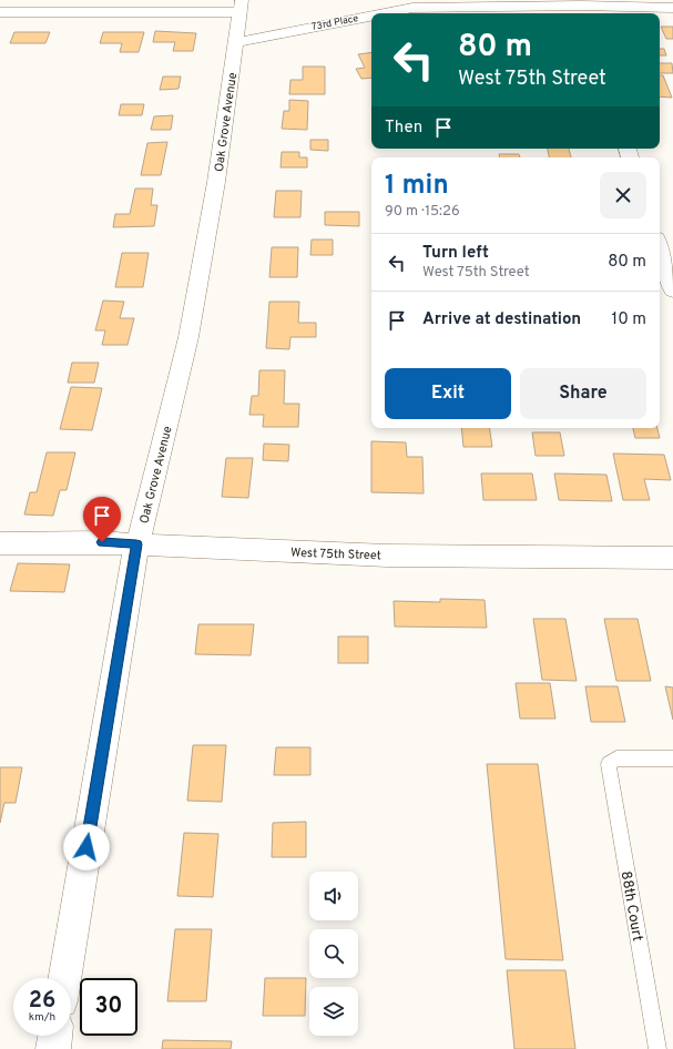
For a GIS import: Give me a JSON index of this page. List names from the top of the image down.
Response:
{
  "streets": {
    "street": ["73rd Place", "Oak Grove Avenue", "West 75th Street"],
    "lane": ["88th Court"]
  },
  "crossings": [
    ["73rd Place", "Oak Grove Avenue"],
    ["Oak Grove Avenue", "West 75th Street"]
  ],
  "page": {
    "turn": ["80 m", "West 75th Street"],
    "then": "Then",
    "heading": ["1 min", "90 m · 15:26"],
    "list": [
      {
        "name": "Turn left",
        "note": "West 75th Street",
        "value": "80 m"
      },
      {
        "name": "Arrive at destination",
        "value": "10 m"
      }
    ],
    "buttons": ["Exit", "Share"],
    "speed": "26 km/h",
    "limit": "30"
  }
}
